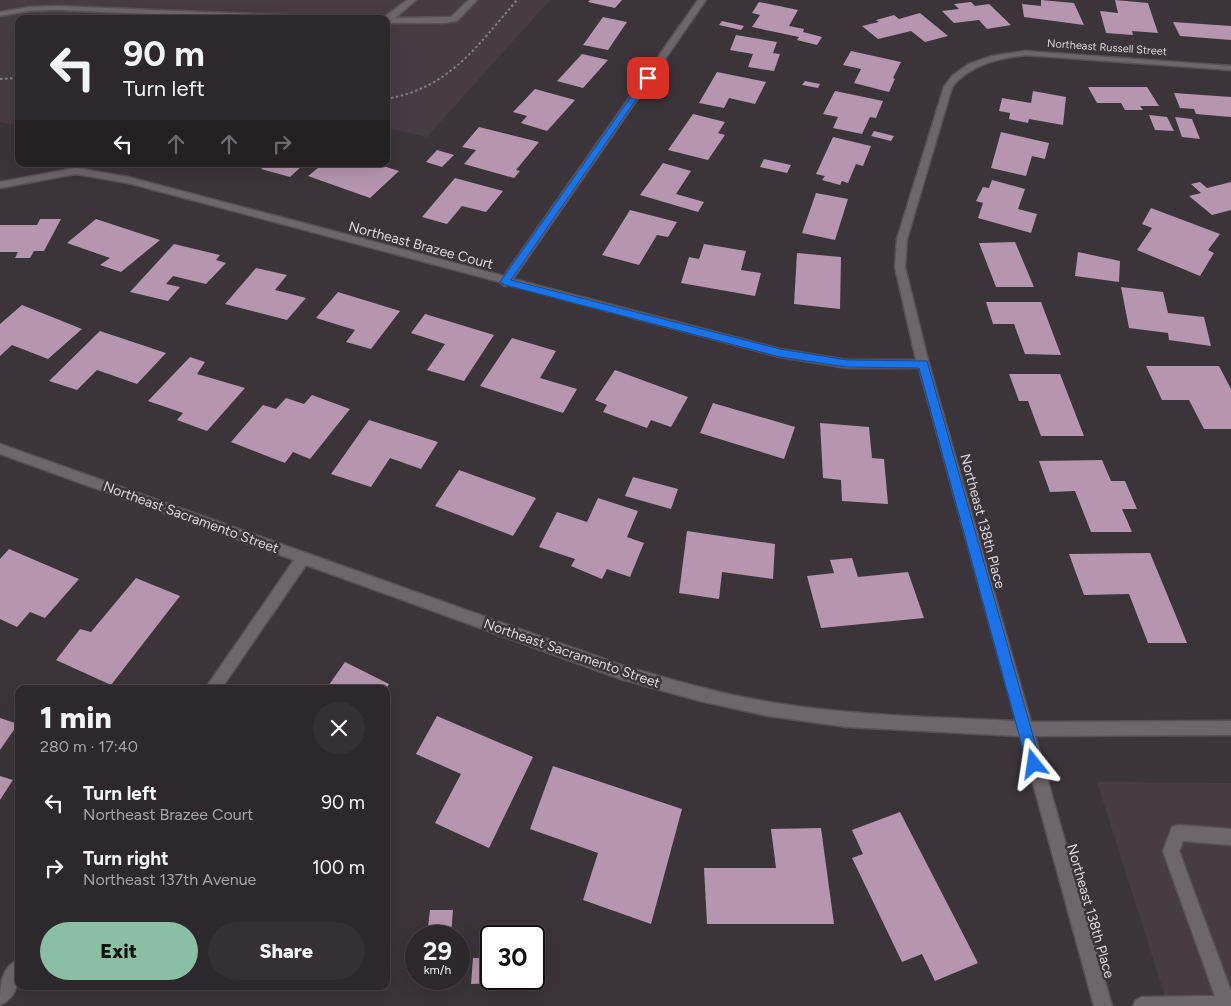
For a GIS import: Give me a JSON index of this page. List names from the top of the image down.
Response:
{
  "streets": {
    "street": [
      "Northeast Russell Street",
      "Northeast Brazee Court",
      "Northeast Sacramento Street",
      "Northeast 138th Place"
    ]
  },
  "crossings": [
    ["Northeast Russell Street", "Northeast 138th Place"],
    ["Northeast Brazee Court", "Northeast 138th Place"],
    ["Northeast Sacramento Street", "Northeast 138th Place"]
  ],
  "page": {
    "turn": ["90 m", "Turn left"],
    "heading": ["1 min", "280 m · 17:40"],
    "list": [
      {
        "name": "Turn left",
        "note": "Northeast Brazee Court",
        "value": "90 m"
      },
      {
        "name": "Turn right",
        "note": "Northeast 137th Avenue",
        "value": "100 m"
      }
    ],
    "buttons": ["Exit", "Share"],
    "speed": "29 km/h",
    "limit": "30"
  }
}
